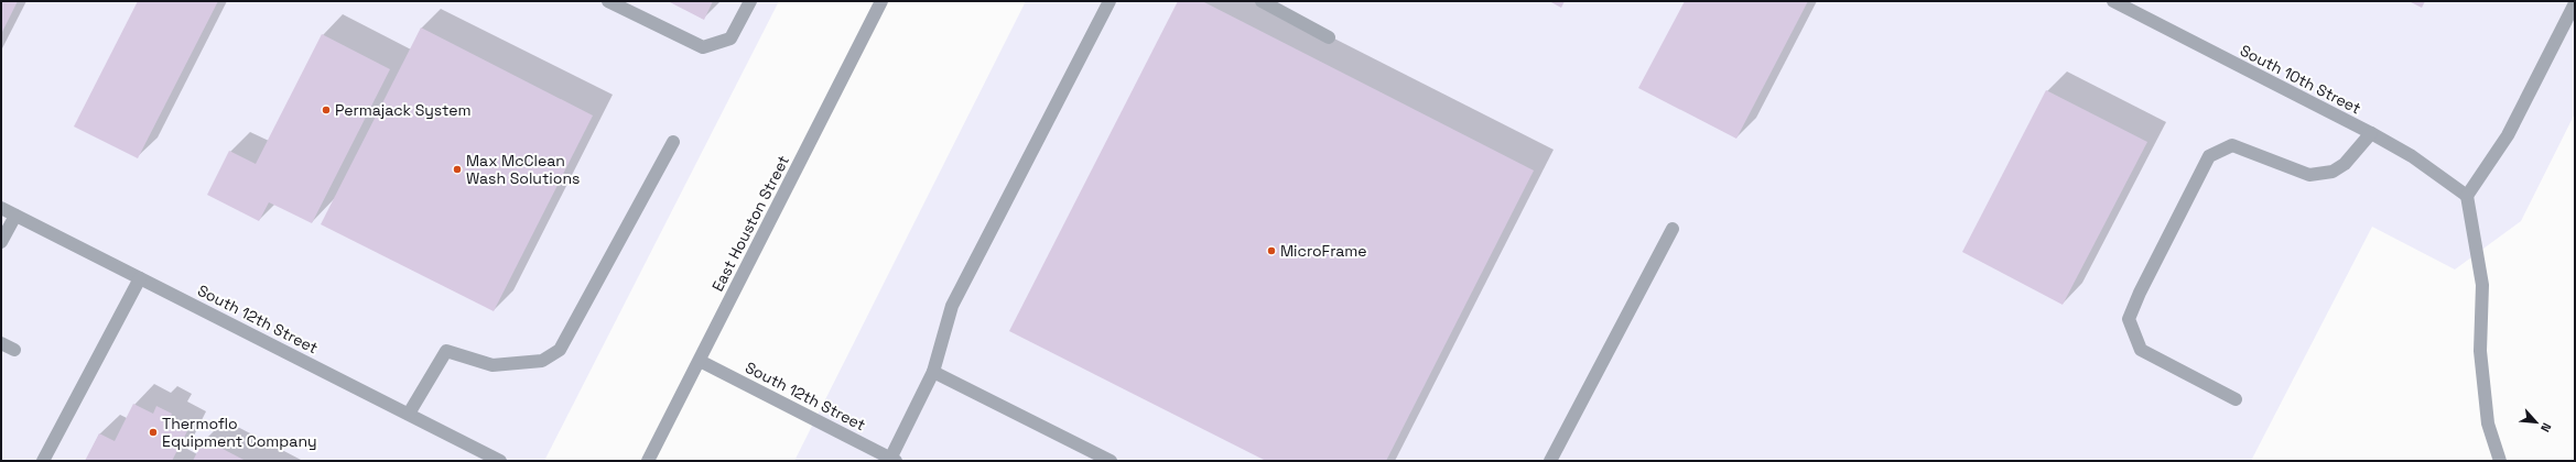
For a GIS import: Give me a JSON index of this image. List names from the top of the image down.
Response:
{
  "streets": {
    "street": ["South 10th Street", "East Houston Street", "South 12th Street"]
  },
  "crossings": [
    ["East Houston Street", "South 12th Street"]
  ],
  "places": [
    "Permajack System",
    "Max McClean Wash Solutions",
    "MicroFrame",
    "Thermoflo Equipment Company"
  ],
  "north": "bottom right"
}
